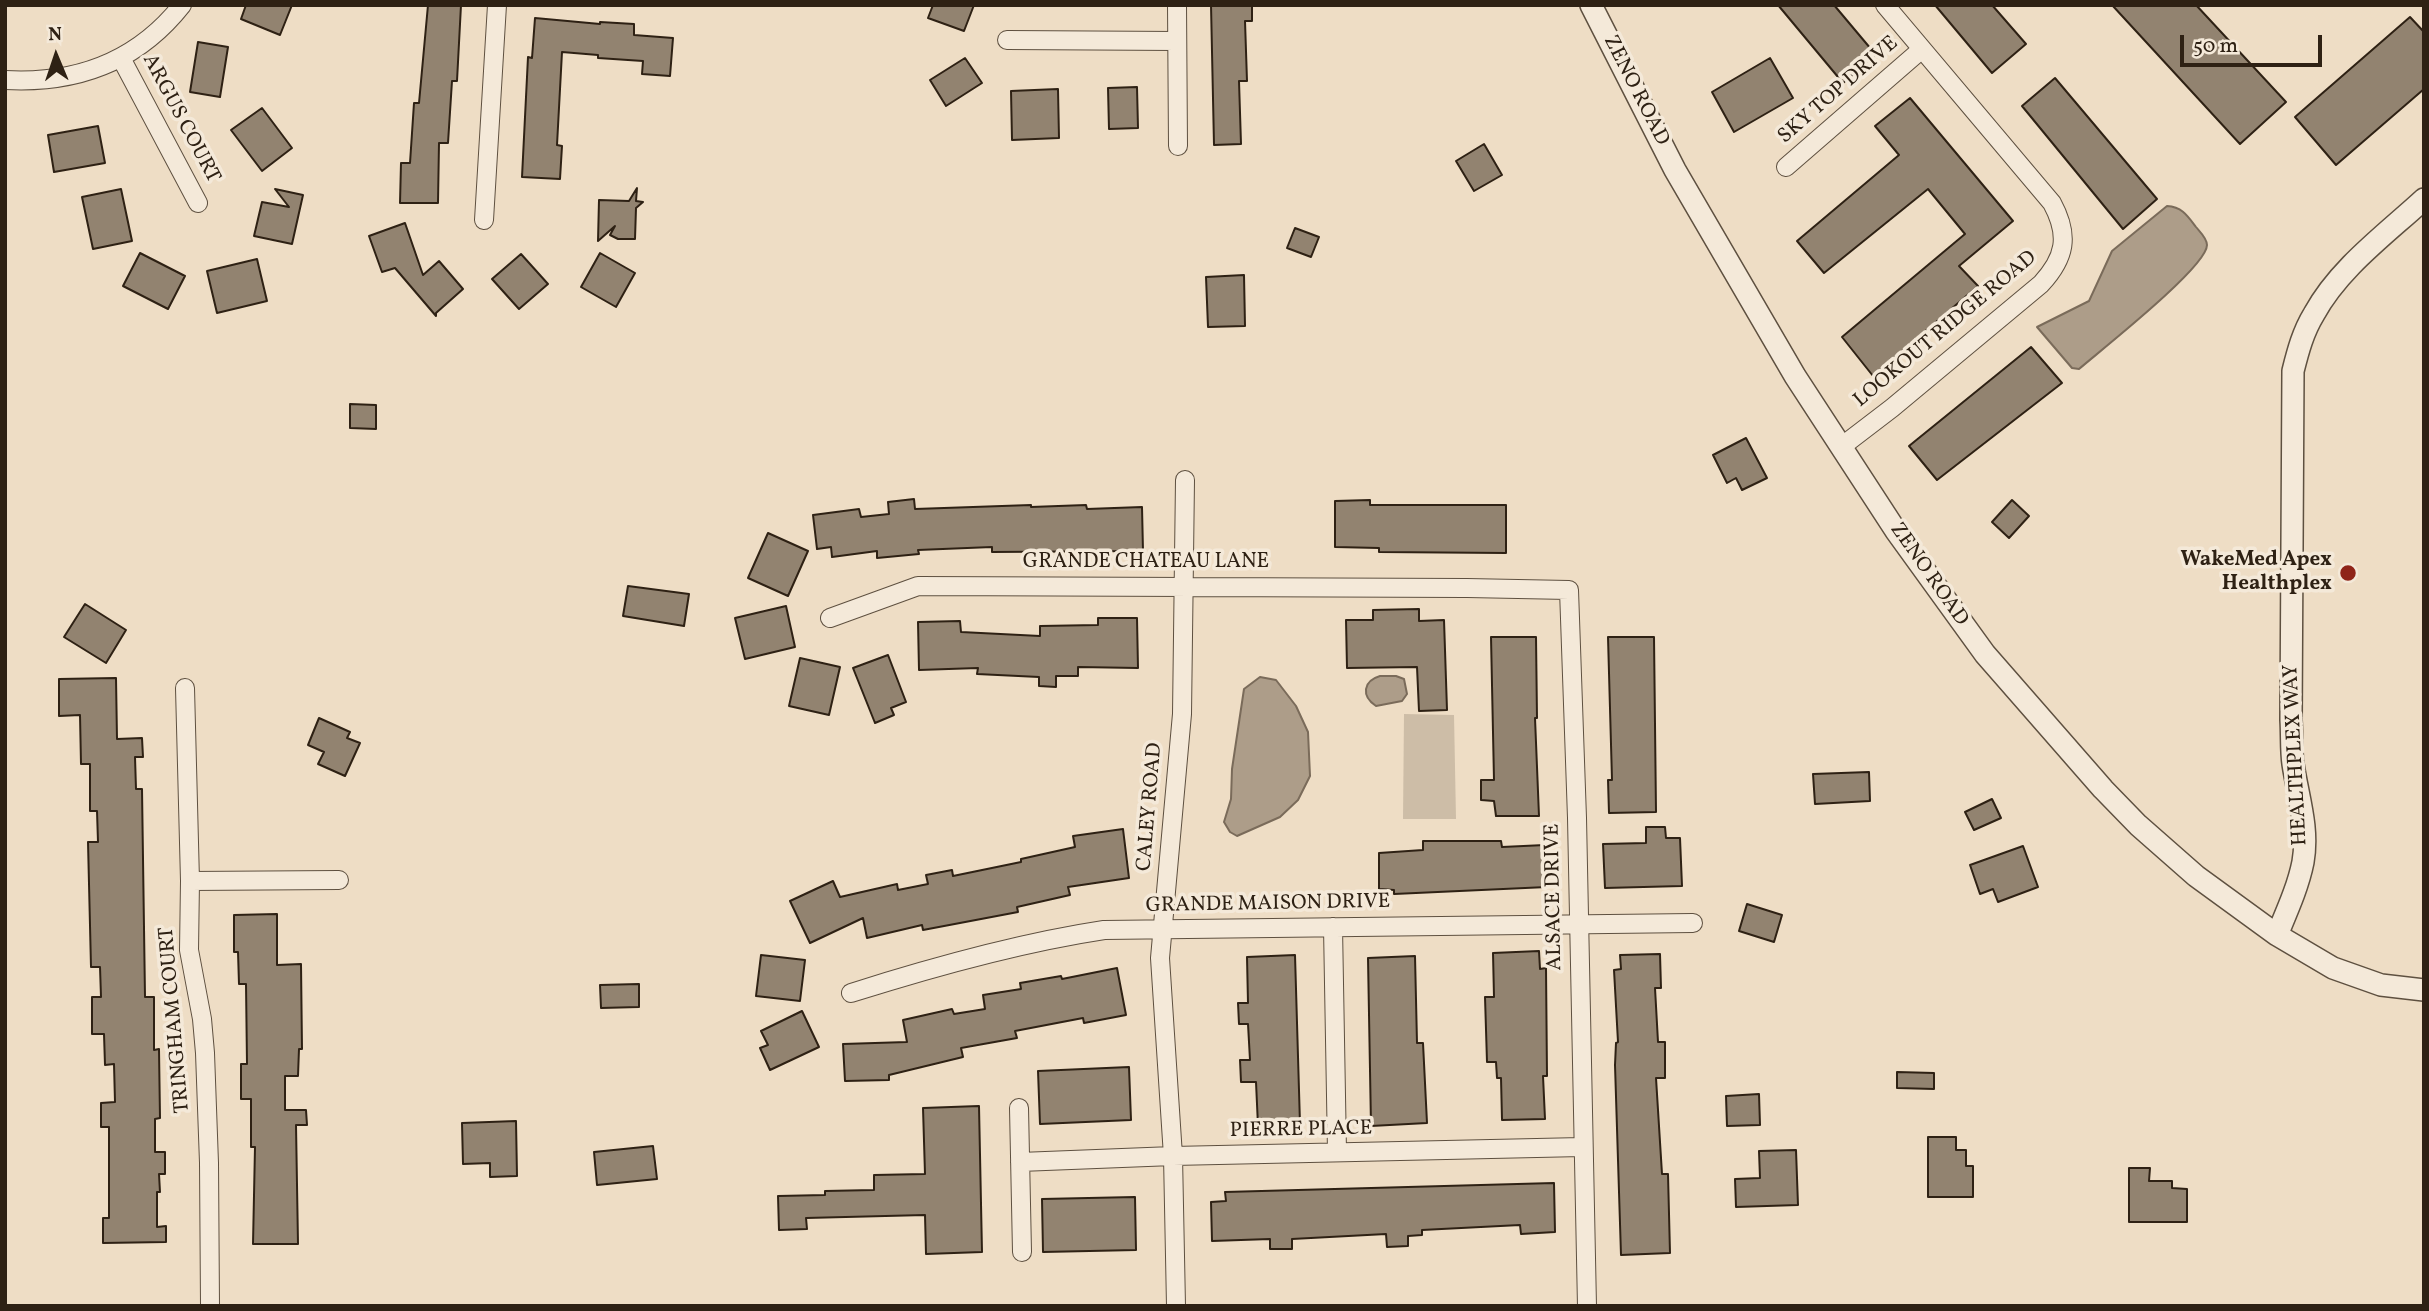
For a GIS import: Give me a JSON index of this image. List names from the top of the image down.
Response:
{
  "streets": {
    "street": [
      "ZENO ROAD",
      "SKY TOP DRIVE",
      "ARGUS COURT",
      "LOOKOUT RIDGE ROAD",
      "GRANDE CHATEAU LANE",
      "HEALTHPLEX WAY",
      "CALEY ROAD",
      "ALSACE DRIVE",
      "GRANDE MAISON DRIVE",
      "TRINGHAM COURT",
      "PIERRE PLACE"
    ]
  },
  "crossings": [
    ["ZENO ROAD", "LOOKOUT RIDGE ROAD"],
    ["ZENO ROAD", "HEALTHPLEX WAY"],
    ["SKY TOP DRIVE", "LOOKOUT RIDGE ROAD"],
    ["GRANDE CHATEAU LANE", "CALEY ROAD"],
    ["GRANDE CHATEAU LANE", "ALSACE DRIVE"],
    ["CALEY ROAD", "GRANDE MAISON DRIVE"],
    ["CALEY ROAD", "PIERRE PLACE"],
    ["ALSACE DRIVE", "GRANDE MAISON DRIVE"],
    ["ALSACE DRIVE", "PIERRE PLACE"]
  ],
  "places": ["WakeMed Apex Healthplex"],
  "scale_bar": "50 m",
  "north": "top"
}
